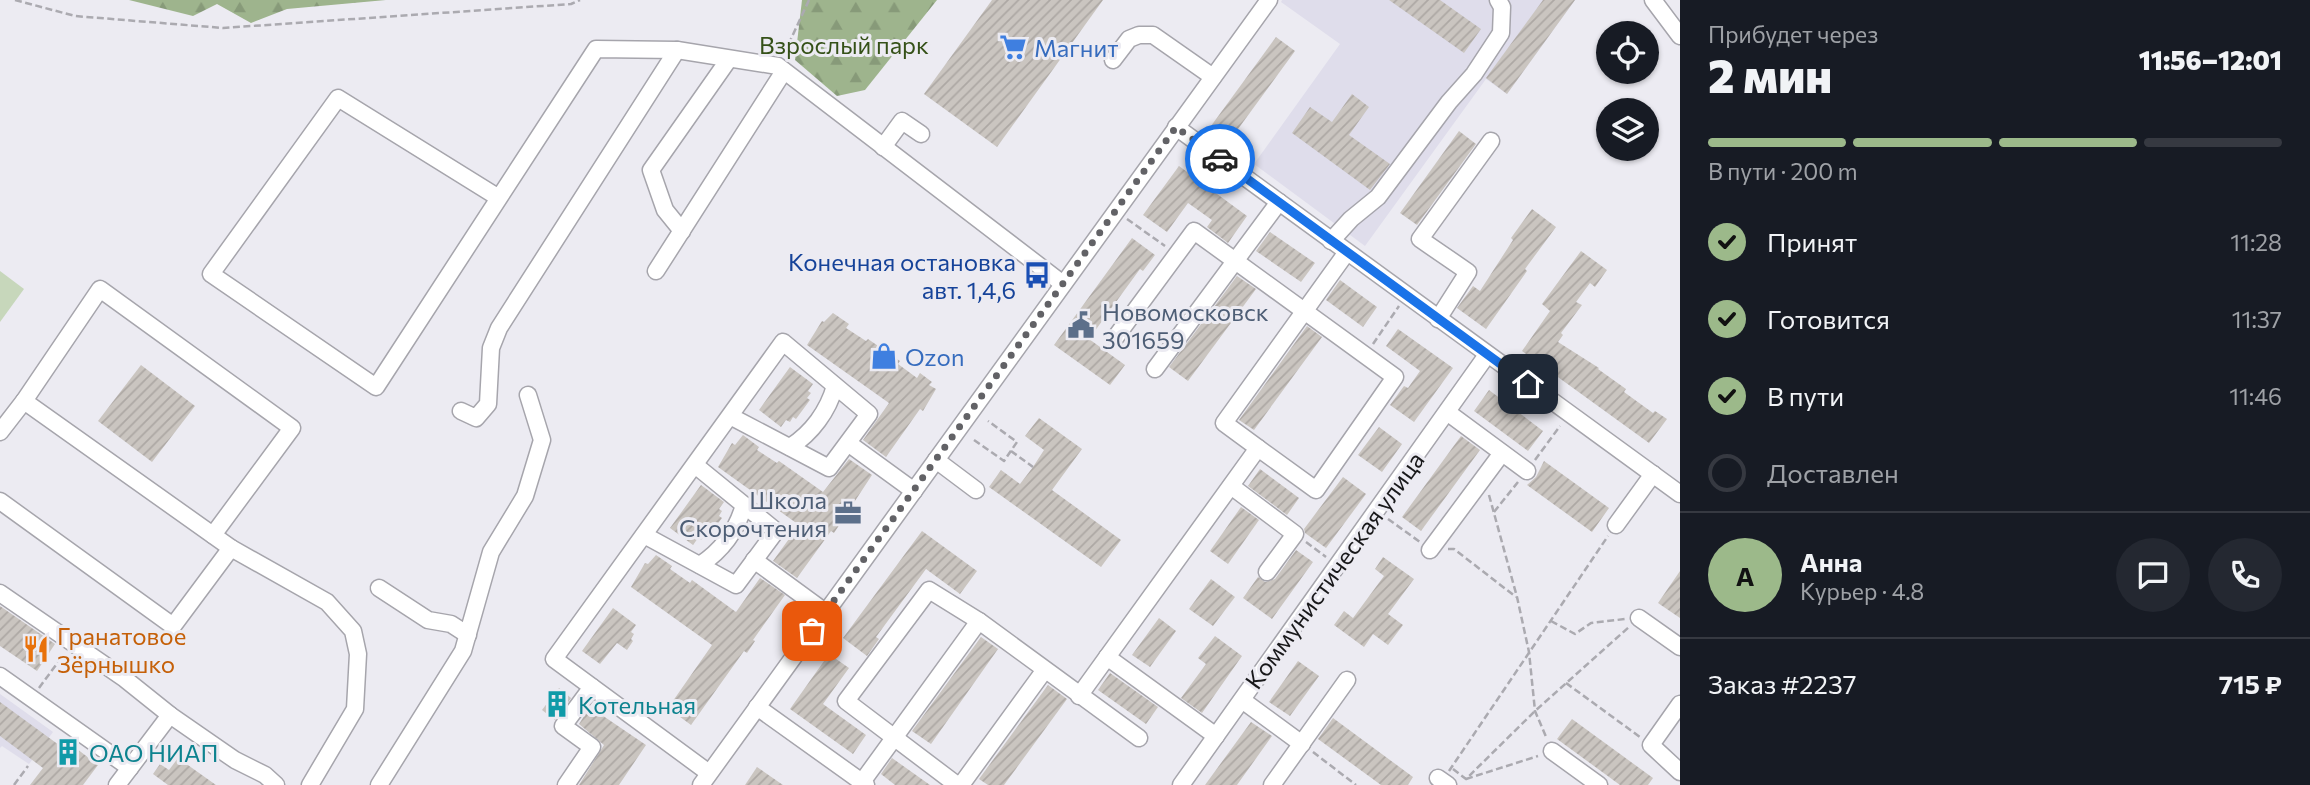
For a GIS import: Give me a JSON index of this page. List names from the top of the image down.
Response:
{
  "streets": {
    "street": ["Коммунистическая улица"]
  },
  "parks": ["Взрослый парк"],
  "places": {
    "supermarket": ["Магнит"],
    "bus stop": ["Конечная остановка авт. 1,4,6"],
    "public building": ["Новомосковск 301659"],
    "shop": ["Ozon"],
    "office": ["Школа Скорочтения"],
    "restaurant": ["Гранатовое Зёрнышко"],
    "building": ["Котельная", "ОАО НИАП"]
  },
  "page": {
    "heading": ["2 мин", "Прибудет через", "11:56–12:01"],
    "panel": [
      "Анна",
      "Курьер · 4.8",
      "Заказ #2237",
      "715 ₽"
    ],
    "bar": "В пути · 200 m",
    "list": [
      ["Принят", "11:28"],
      ["Готовится", "11:37"],
      ["В пути", "11:46"],
      "Доставлен"
    ],
    "round": "А"
  }
}
